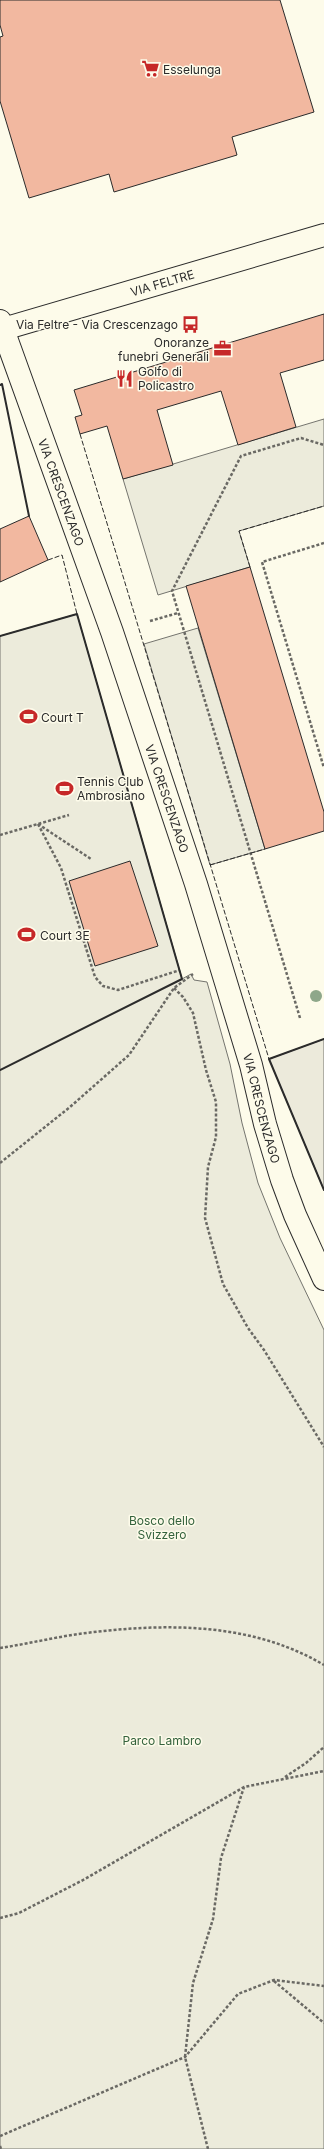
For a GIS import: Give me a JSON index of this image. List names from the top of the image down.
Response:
{
  "streets": {
    "street": ["VIA FELTRE", "VIA CRESCENZAGO"]
  },
  "crossings": [
    ["VIA FELTRE", "VIA CRESCENZAGO"]
  ],
  "parks": ["Bosco dello Svizzero", "Parco Lambro"],
  "places": {
    "supermarket": ["Esselunga"],
    "bus stop": ["Via Feltre - Via Crescenzago"],
    "office": ["Onoranze funebri Generali"],
    "restaurant": ["Golfo di Policastro"],
    "sports": ["Court T", "Tennis Club Ambrosiano", "Court 3E"]
  }
}
